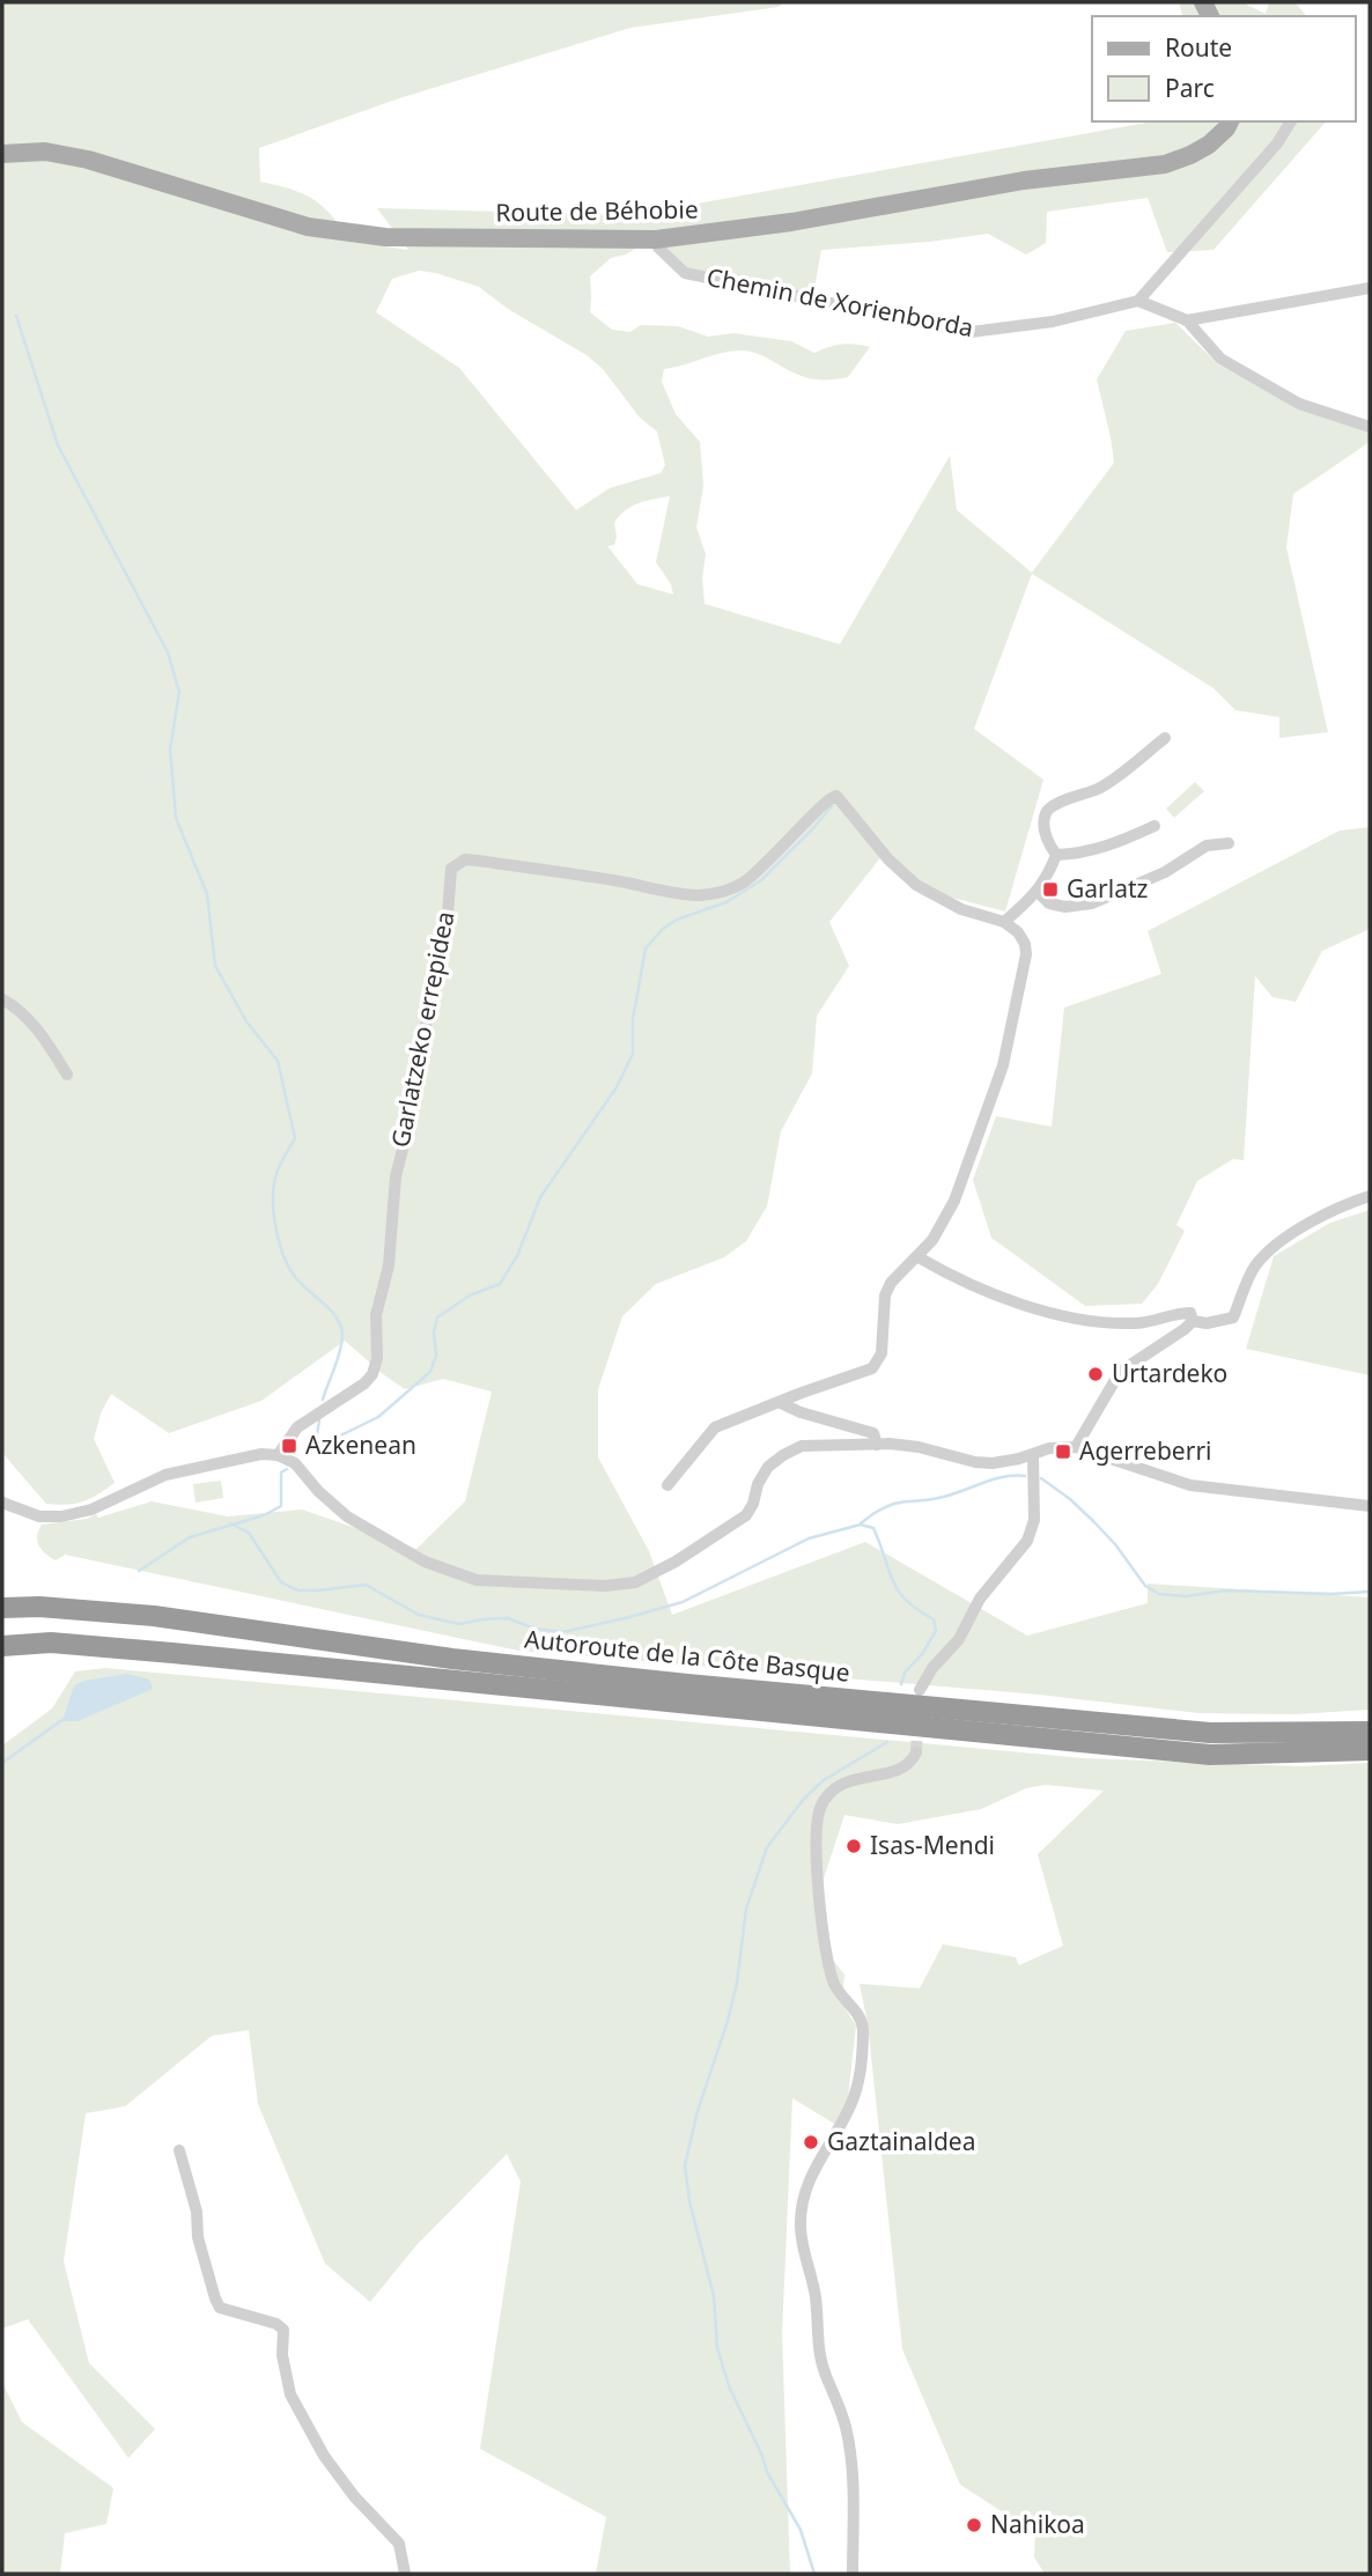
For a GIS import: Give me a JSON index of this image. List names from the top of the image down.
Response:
{
  "streets": {
    "highway": ["Autoroute de la Côte Basque"],
    "main road": ["Route de Béhobie"],
    "street": ["Chemin de Xorienborda", "Garlatzeko errepidea"]
  },
  "crossings": [
    ["Route de Béhobie", "Chemin de Xorienborda"]
  ],
  "places": {
    "transit": ["Garlatz", "Azkenean", "Agerreberri"],
    "other": [
      "Urtardeko",
      "Isas-Mendi",
      "Gaztainaldea",
      "Nahikoa"
    ]
  },
  "legend": ["Route", "Parc"]
}
